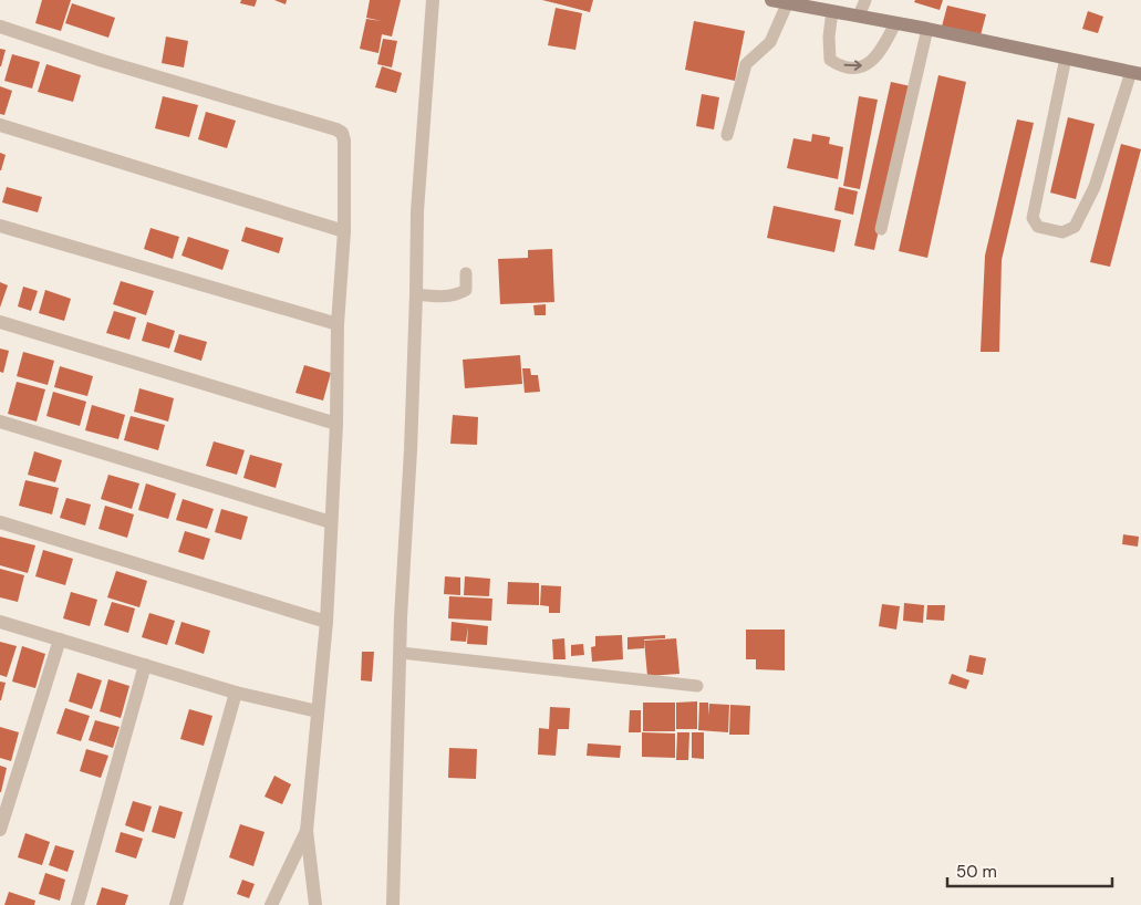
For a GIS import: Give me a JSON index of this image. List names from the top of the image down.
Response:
{
  "scale_bar": "50 m"
}
